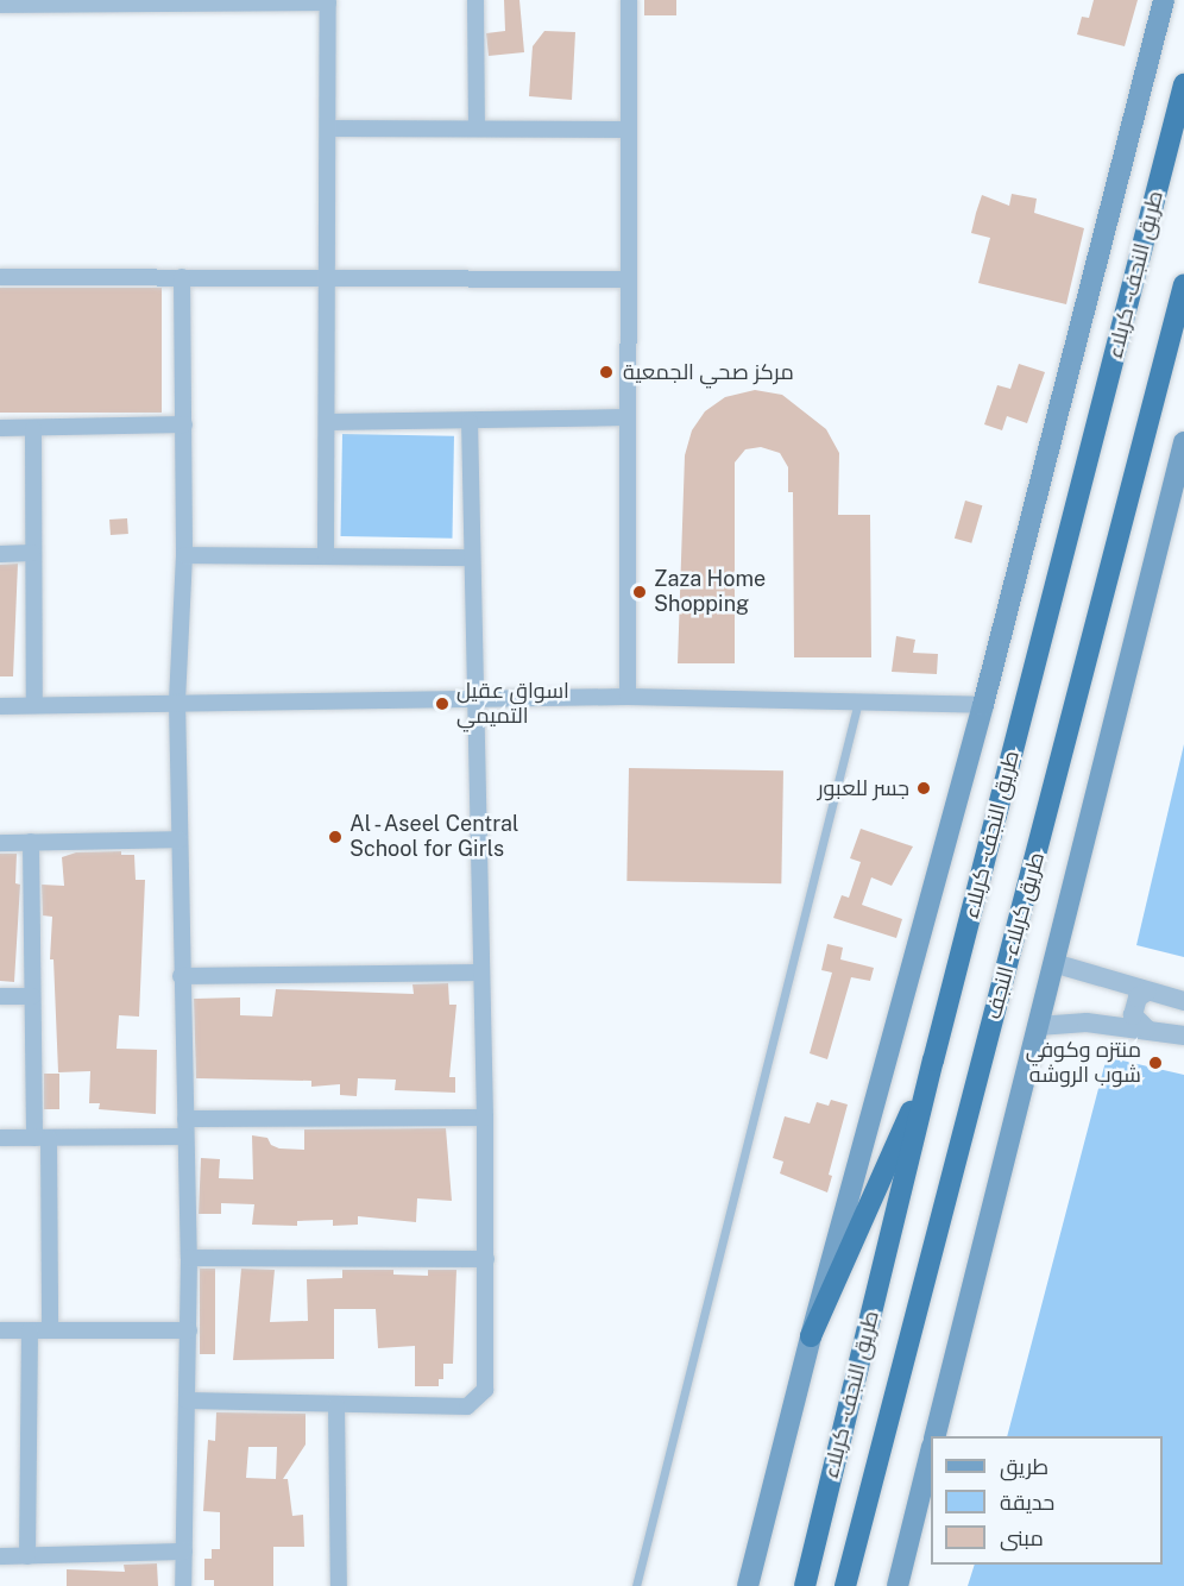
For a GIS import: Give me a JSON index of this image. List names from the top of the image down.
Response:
{
  "streets": {
    "highway": ["طريق النجف - کربلاء", "طريق کربلاء - النجف"]
  },
  "places": [
    "مركز صحي الجمعية",
    "Zaza Home Shopping",
    "اسواق عقيل التميمي",
    "جسر للعبور",
    "Al - Aseel Central School for Girls",
    "منتزه وكوفي شوب الروشه"
  ],
  "legend": ["طريق", "حديقة", "مبنى"]
}
